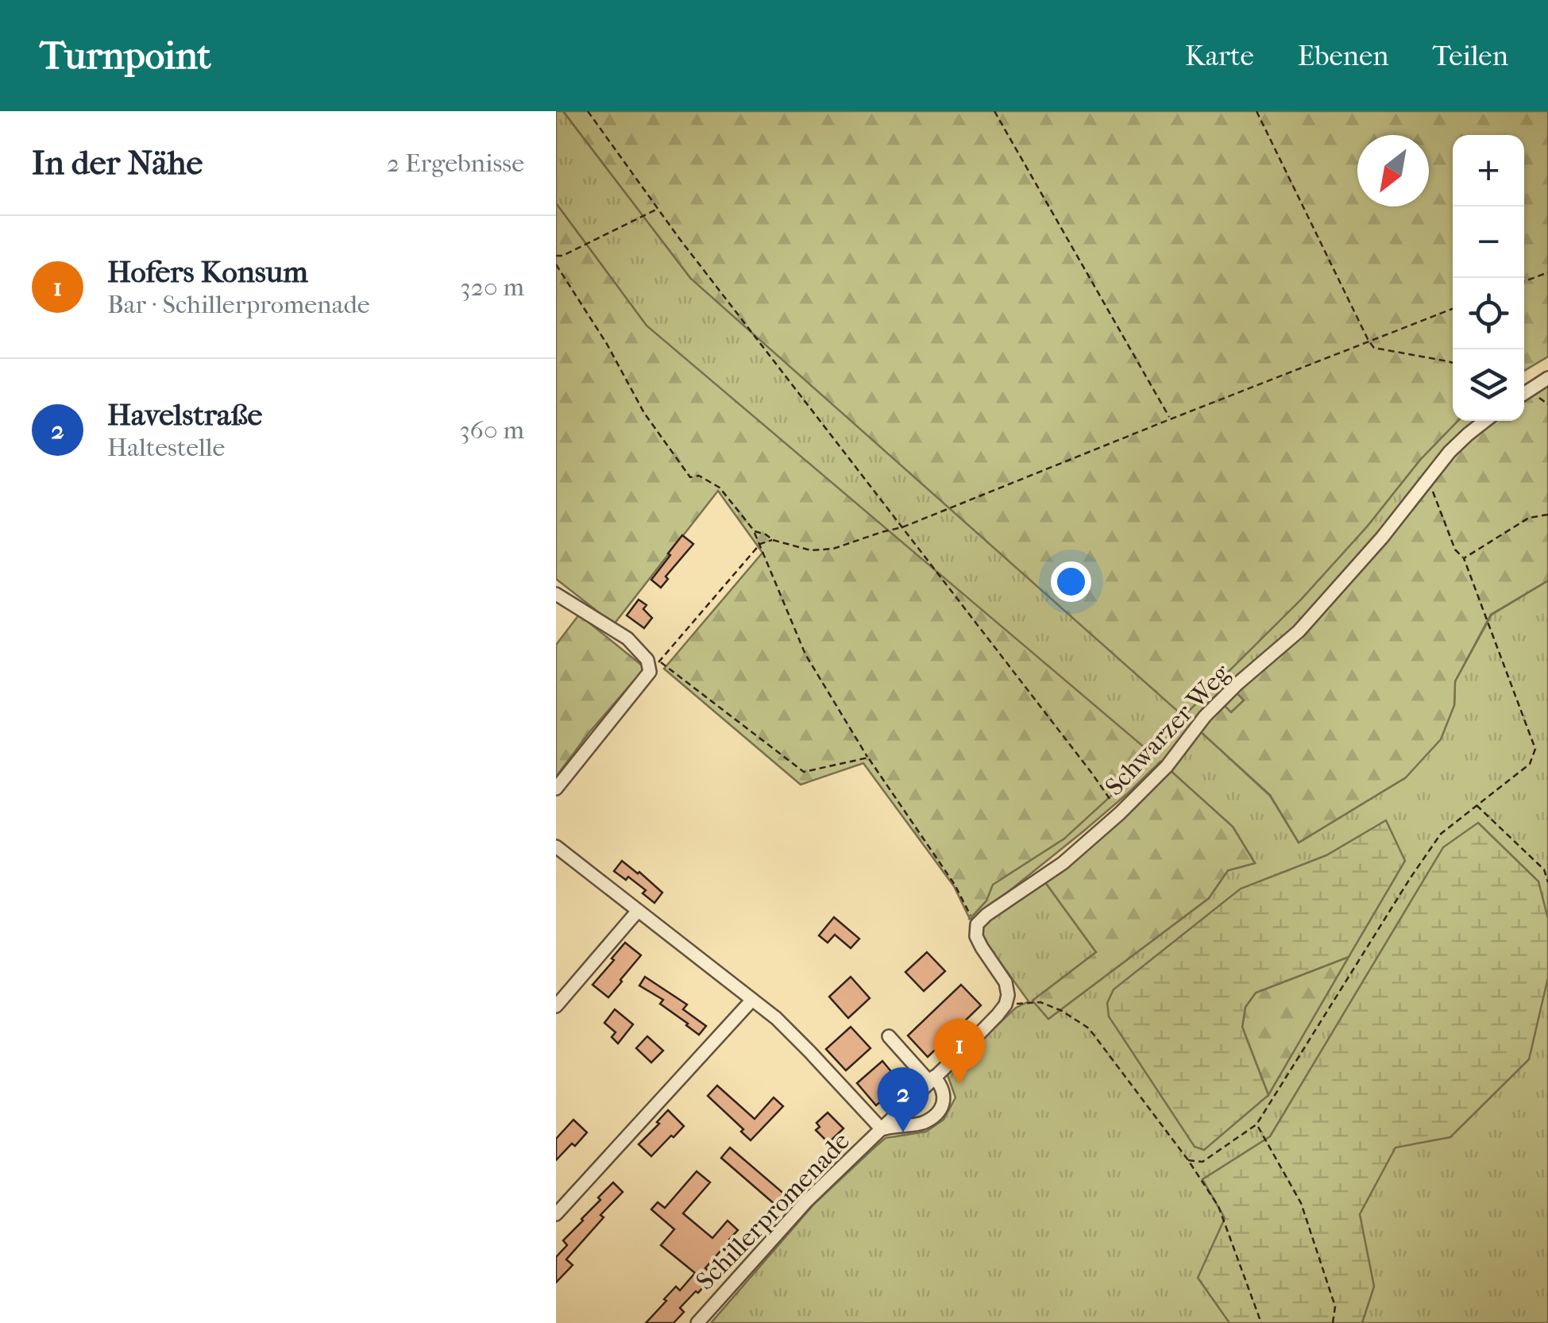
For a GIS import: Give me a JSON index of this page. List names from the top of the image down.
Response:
{
  "streets": {
    "street": ["Schwarzer Weg", "Schillerpromenade"]
  },
  "north": "bottom left",
  "page": {
    "header": "Turnpoint",
    "nav": ["Karte", "Ebenen", "Teilen"],
    "heading": ["In der Nähe", "2 Ergebnisse"],
    "map_buttons": ["+", "−"],
    "list": [
      {
        "mark": "1",
        "name": "Hofers Konsum",
        "note": "Bar · Schillerpromenade",
        "value": "320 m"
      },
      {
        "mark": "2",
        "name": "Havelstraße",
        "note": "Haltestelle",
        "value": "360 m"
      }
    ],
    "pins": ["1", "2"]
  }
}
